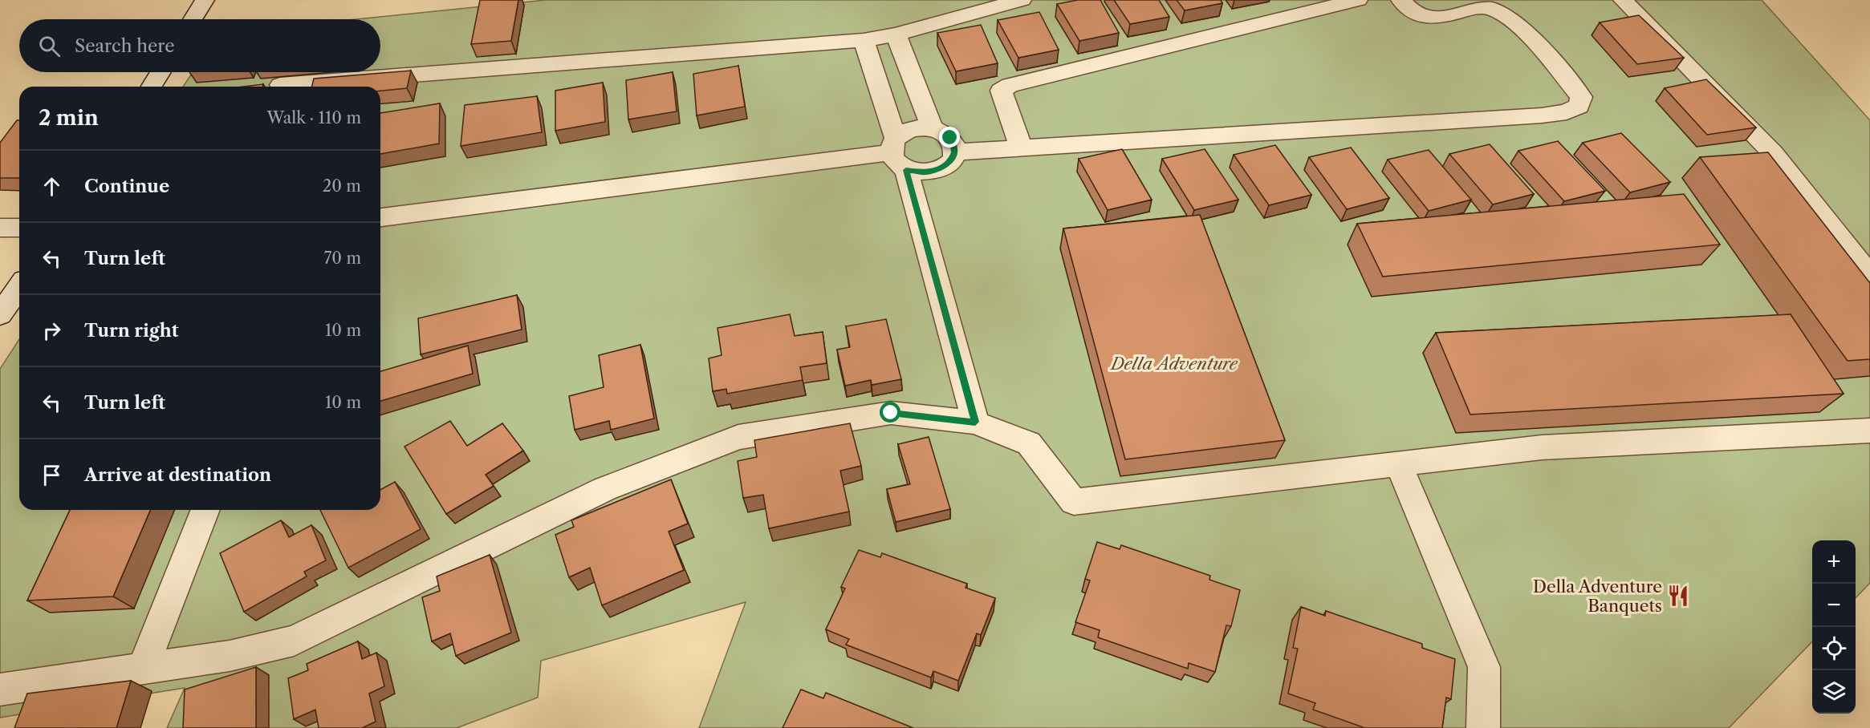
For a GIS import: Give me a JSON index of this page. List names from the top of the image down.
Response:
{
  "parks": ["Della Adventure"],
  "places": {
    "restaurant": ["Della Adventure Banquets"]
  },
  "page": {
    "search": "Search here",
    "heading": ["2 min", "Walk · 110 m"],
    "list": [
      ["Continue", "20 m"],
      ["Turn left", "70 m"],
      ["Turn right", "10 m"],
      ["Turn left", "10 m"],
      "Arrive at destination"
    ],
    "map_buttons": ["+", "−"]
  }
}
